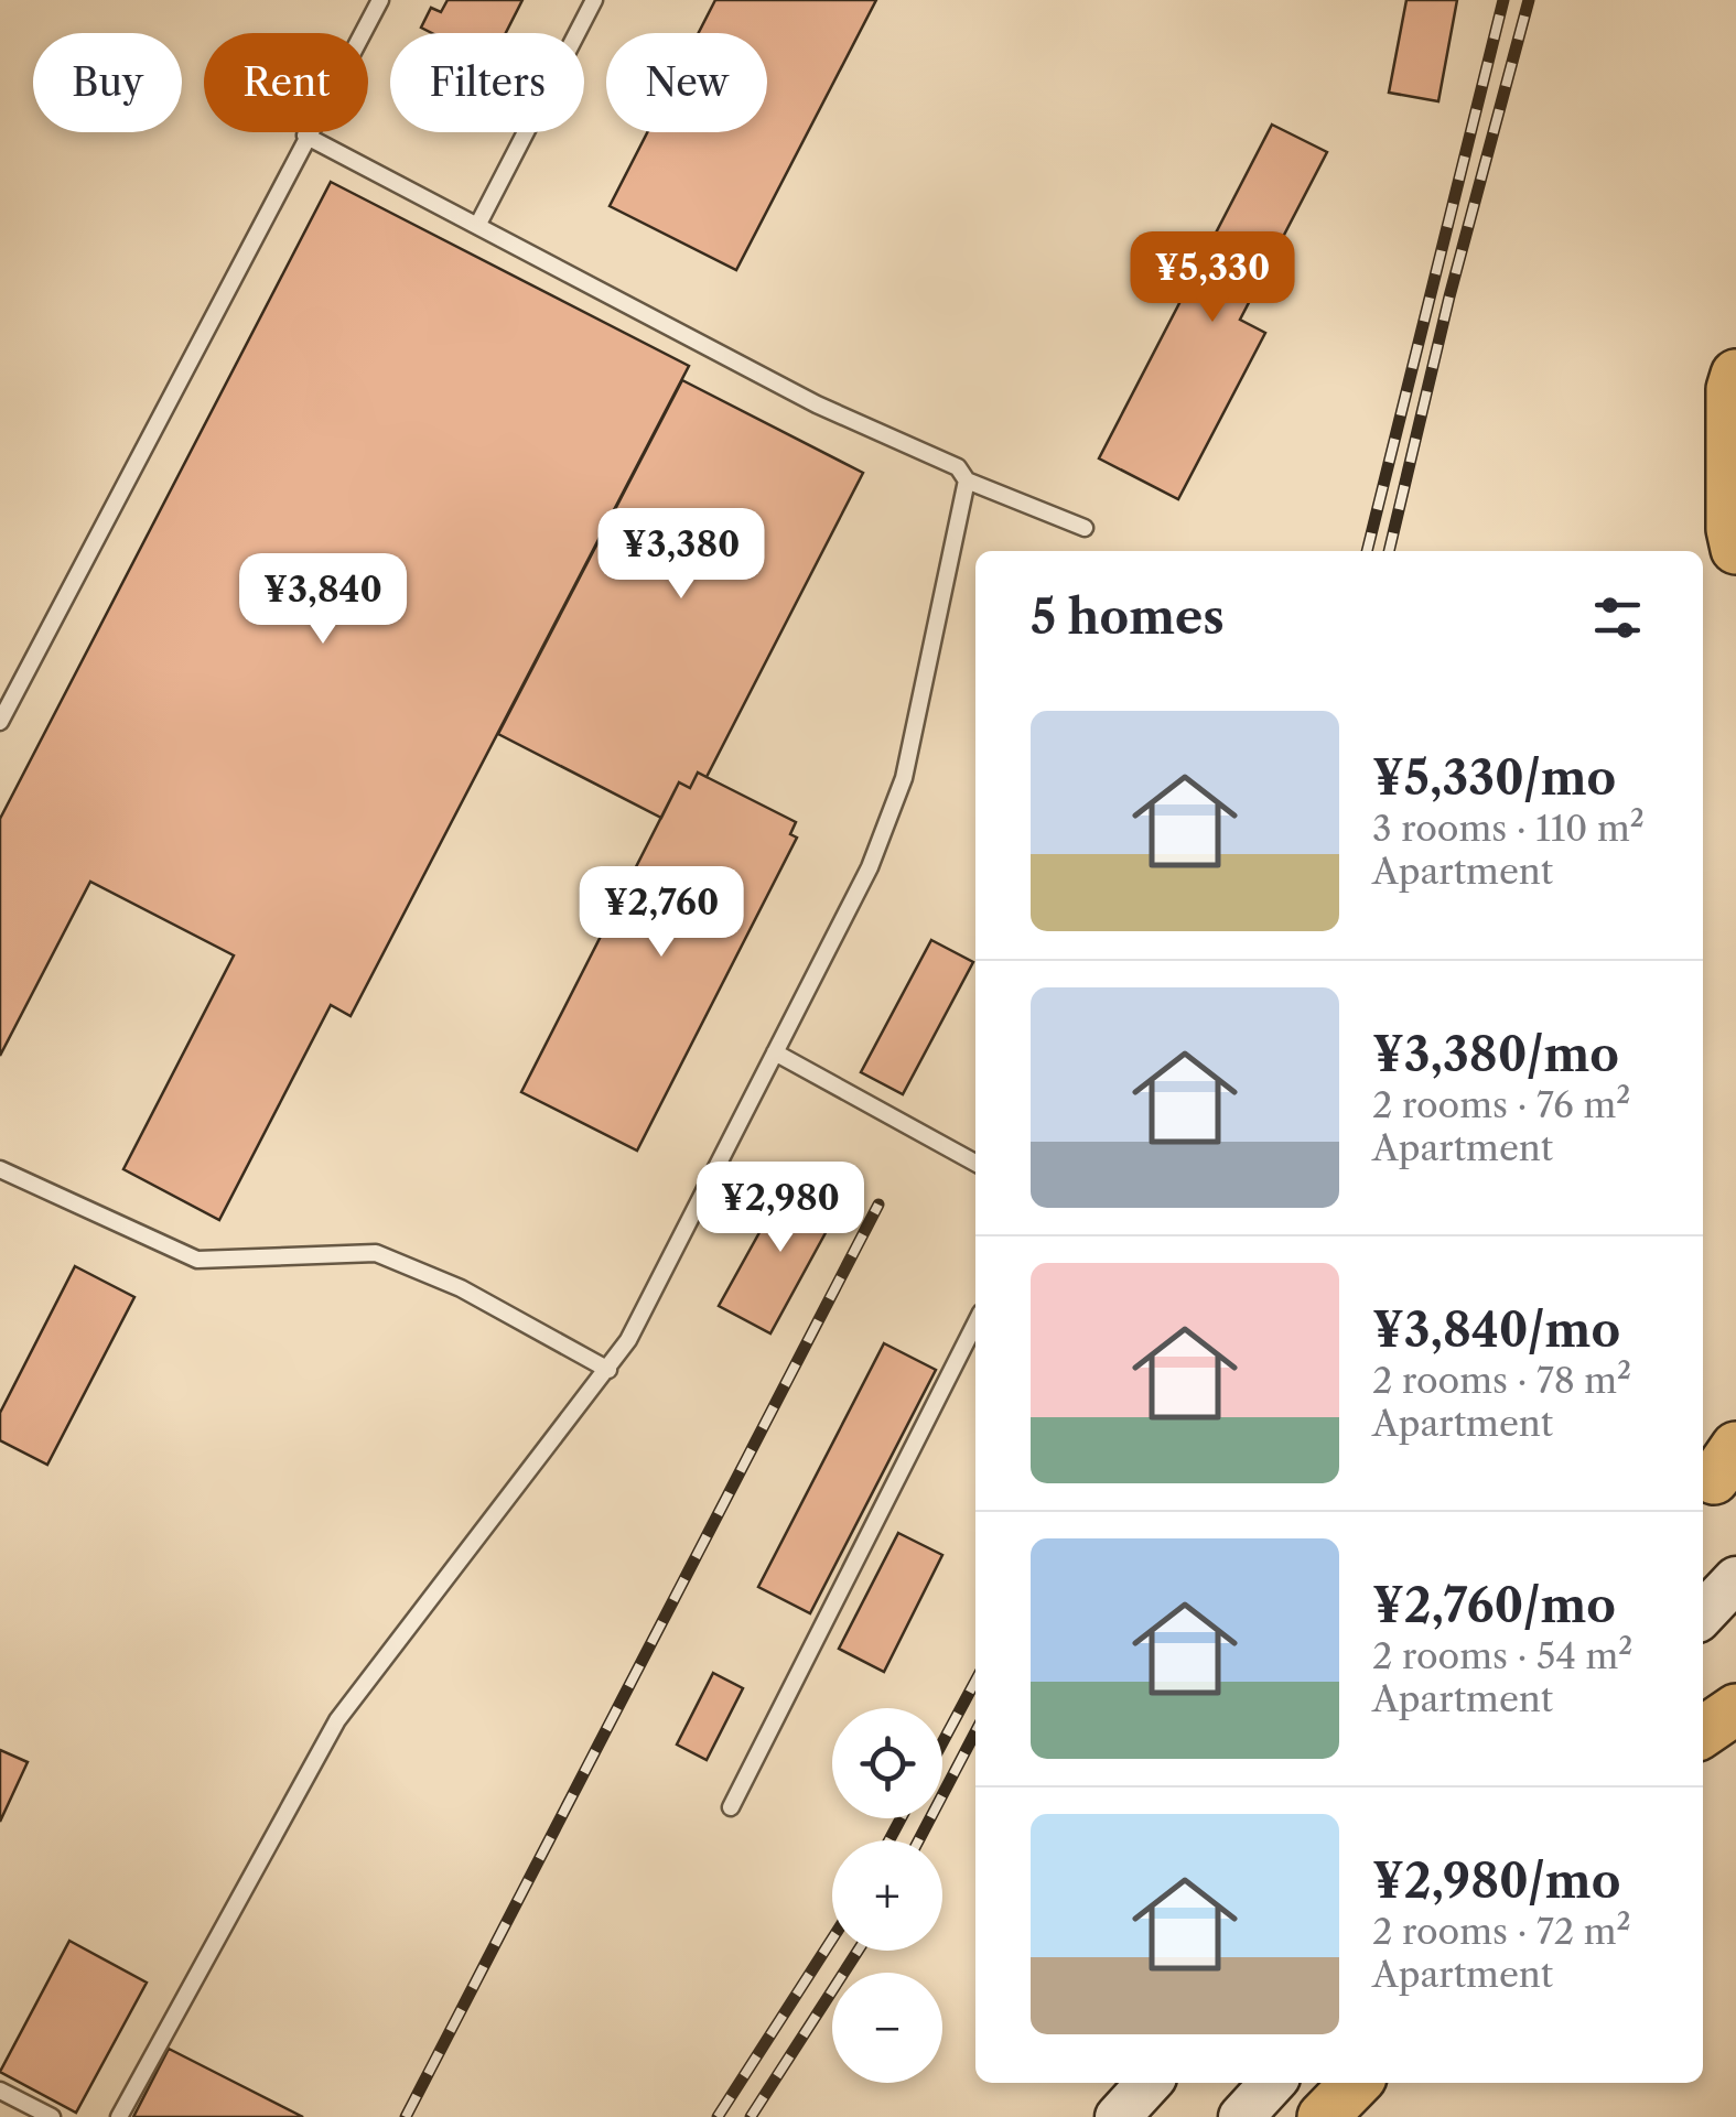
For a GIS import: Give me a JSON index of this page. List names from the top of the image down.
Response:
{
  "page": {
    "chip": [
      "Buy",
      "Rent",
      "Filters",
      "New"
    ],
    "price": [
      "¥5,330",
      "¥3,380",
      "¥3,840",
      "¥2,760",
      "¥2,980"
    ],
    "heading": "5 homes",
    "list": [
      {
        "name": "¥5,330/mo",
        "note": "3 rooms · 110 m² · Apartment"
      },
      {
        "name": "¥3,380/mo",
        "note": "2 rooms · 76 m² · Apartment"
      },
      {
        "name": "¥3,840/mo",
        "note": "2 rooms · 78 m² · Apartment"
      },
      {
        "name": "¥2,760/mo",
        "note": "2 rooms · 54 m² · Apartment"
      },
      {
        "name": "¥2,980/mo",
        "note": "2 rooms · 72 m² · Apartment"
      }
    ],
    "map_buttons": ["+", "−"]
  }
}
